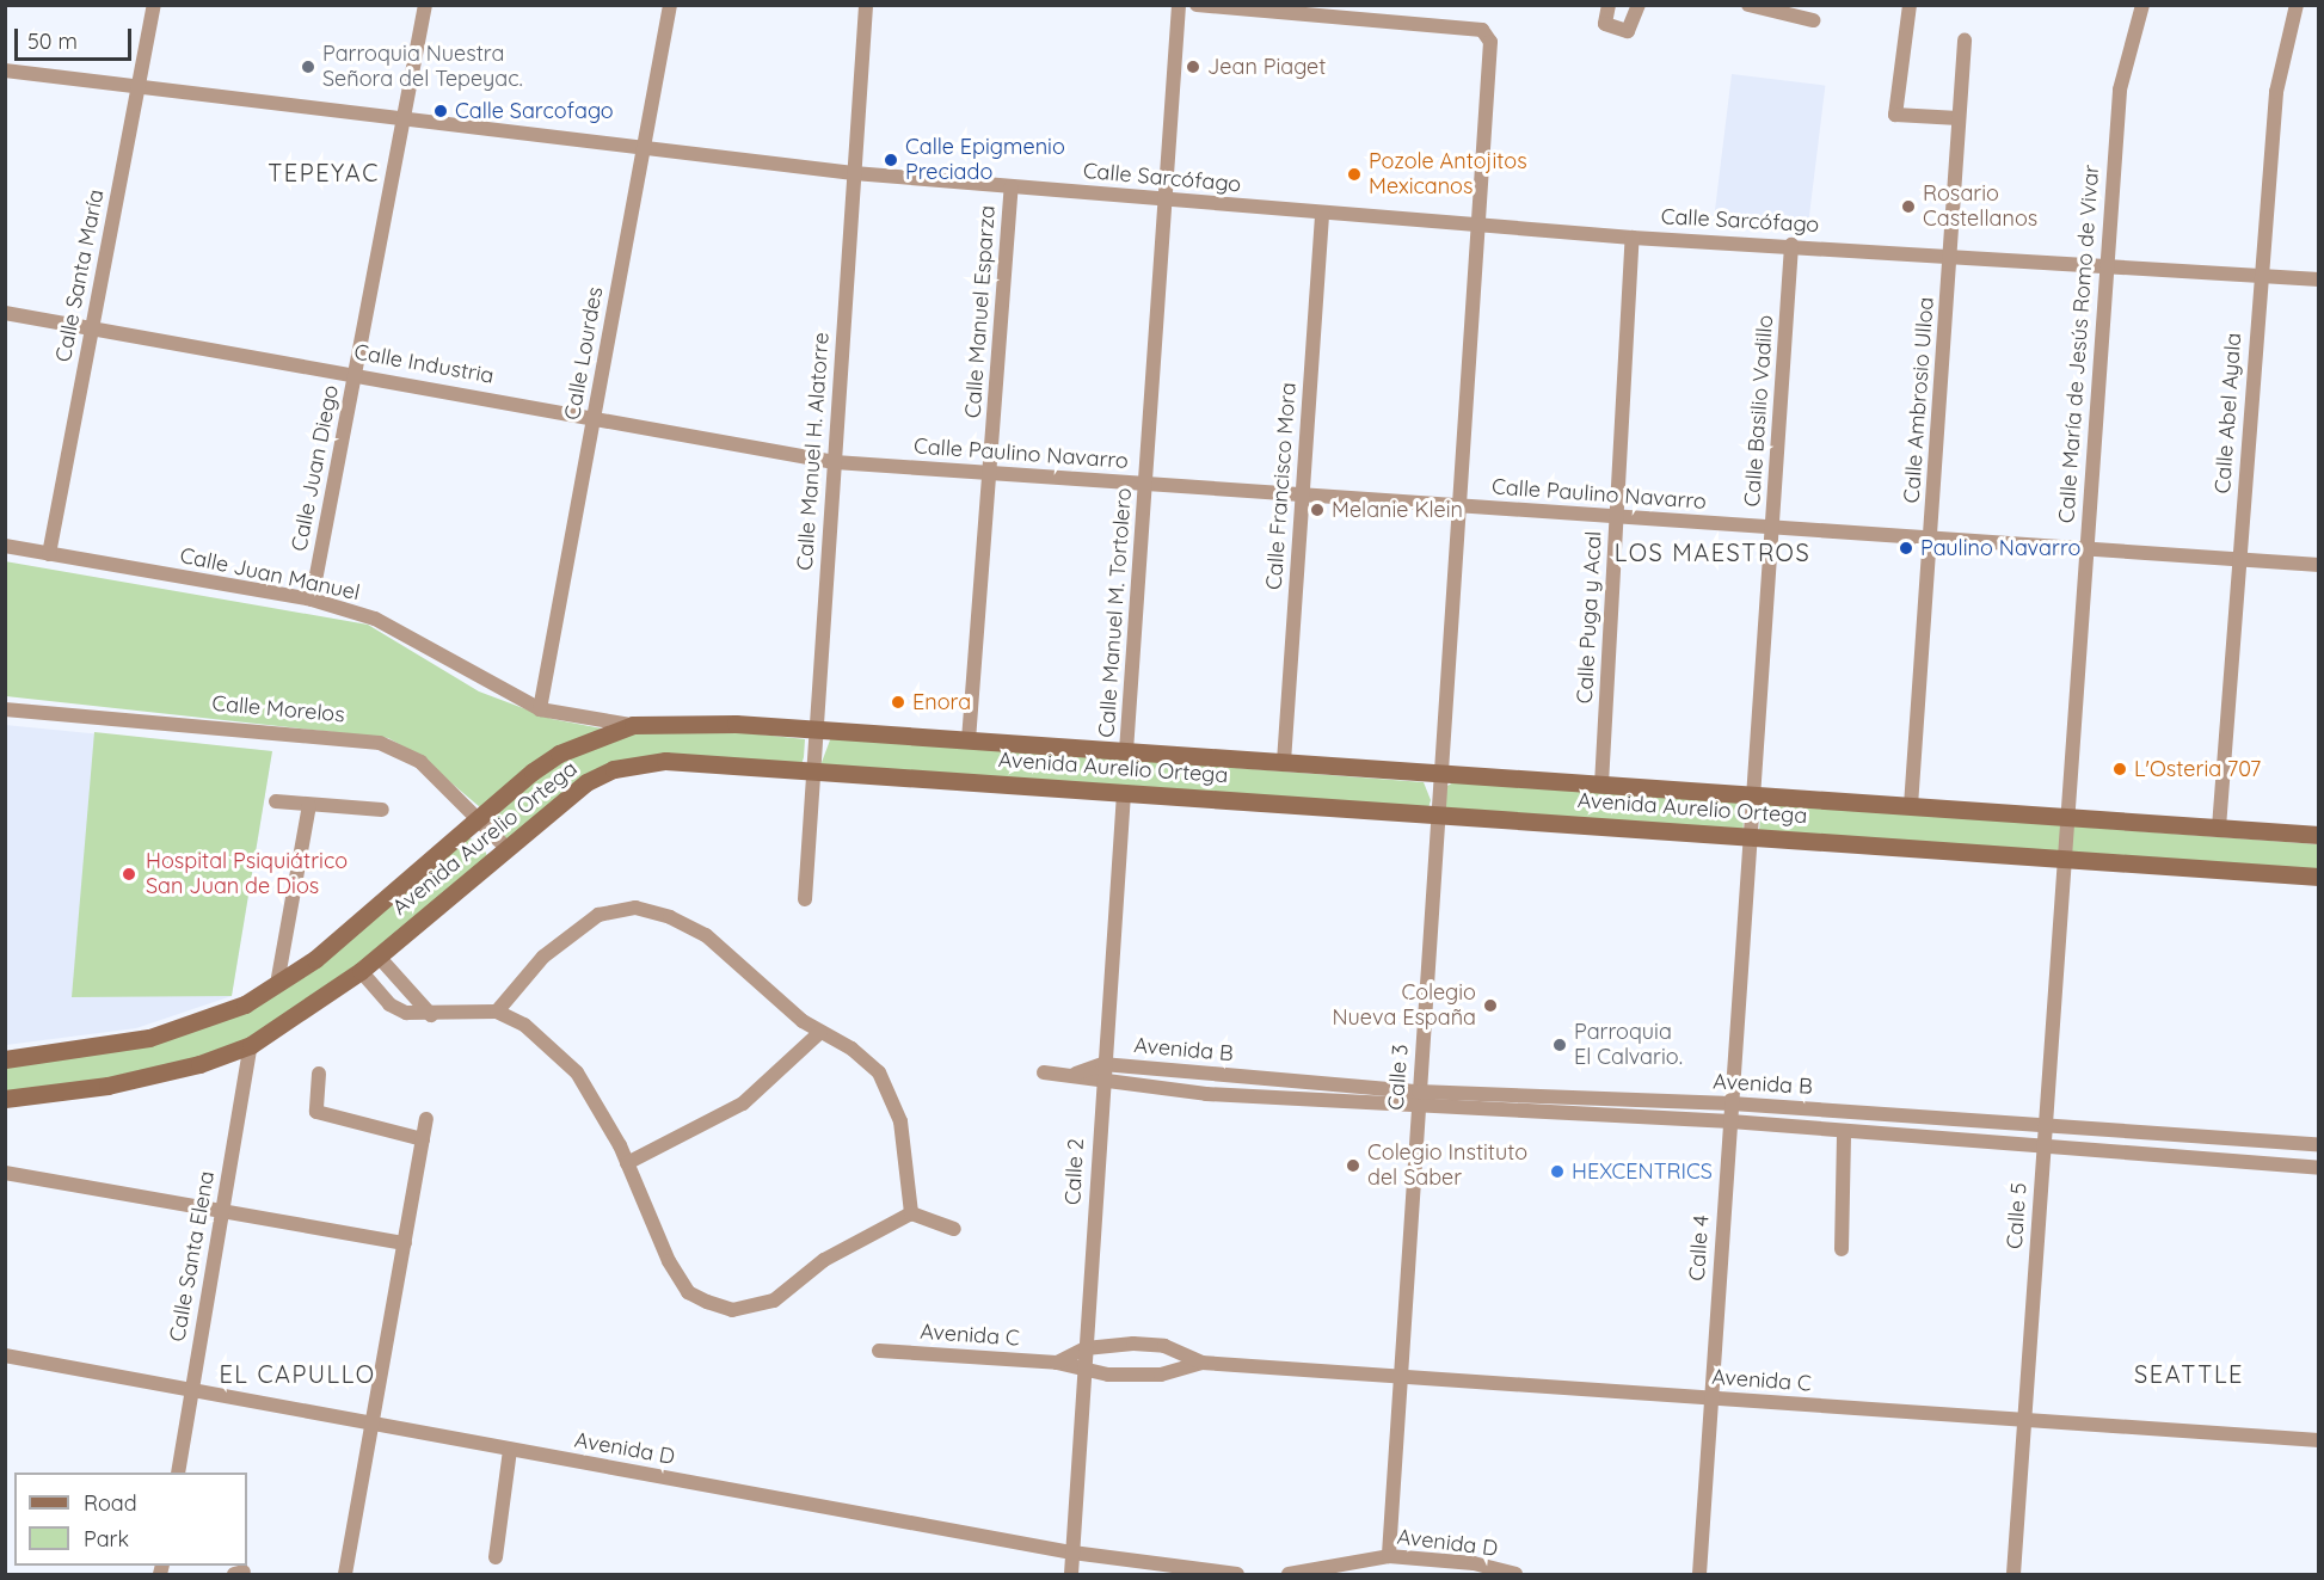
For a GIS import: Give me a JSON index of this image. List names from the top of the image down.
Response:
{
  "streets": {
    "main road": ["Avenida Aurelio Ortega"],
    "street": [
      "Calle Sarcófago",
      "Calle Santa María",
      "Calle Manuel Esparza",
      "Calle María de Jesús Romo de Vivar",
      "Calle Lourdes",
      "Calle Industria",
      "Calle Ambrosio Ulloa",
      "Calle Basilio Vadillo",
      "Calle Abel Ayala",
      "Calle Manuel H. Alatorre",
      "Calle Paulino Navarro",
      "Calle Juan Diego",
      "Calle Francisco Mora",
      "Calle Juan Manuel",
      "Calle Manuel M. Tortolero",
      "Calle Puga y Acal",
      "Calle Morelos",
      "Avenida B",
      "Calle 3",
      "Calle 2",
      "Calle 5",
      "Calle 4",
      "Calle Santa Elena",
      "Avenida C",
      "Avenida D"
    ]
  },
  "crossings": [
    ["Calle Sarcófago", "Calle Santa María"],
    ["Calle Sarcófago", "Calle Manuel Esparza"],
    ["Calle Sarcófago", "Calle María de Jesús Romo de Vivar"],
    ["Calle Sarcófago", "Calle Lourdes"],
    ["Calle Sarcófago", "Calle Ambrosio Ulloa"],
    ["Calle Sarcófago", "Calle Basilio Vadillo"],
    ["Calle Sarcófago", "Calle Abel Ayala"],
    ["Calle Sarcófago", "Calle Manuel H. Alatorre"],
    ["Calle Sarcófago", "Calle Juan Diego"],
    ["Calle Sarcófago", "Calle Francisco Mora"],
    ["Calle Sarcófago", "Calle Manuel M. Tortolero"],
    ["Calle Sarcófago", "Calle Puga y Acal"],
    ["Calle Sarcófago", "Calle 3"],
    ["Calle Santa María", "Calle Industria"],
    ["Calle Santa María", "Calle Juan Manuel"],
    ["Calle Manuel Esparza", "Calle Paulino Navarro"],
    ["Calle Manuel Esparza", "Avenida Aurelio Ortega"],
    ["Calle María de Jesús Romo de Vivar", "Calle Paulino Navarro"],
    ["Calle María de Jesús Romo de Vivar", "Avenida Aurelio Ortega"],
    ["Calle María de Jesús Romo de Vivar", "Calle 5"],
    ["Calle Lourdes", "Calle Industria"],
    ["Calle Lourdes", "Calle Juan Manuel"],
    ["Calle Industria", "Calle Manuel H. Alatorre"],
    ["Calle Industria", "Calle Paulino Navarro"],
    ["Calle Industria", "Calle Juan Diego"],
    ["Calle Ambrosio Ulloa", "Calle Paulino Navarro"],
    ["Calle Ambrosio Ulloa", "Avenida Aurelio Ortega"],
    ["Calle Basilio Vadillo", "Calle Paulino Navarro"],
    ["Calle Basilio Vadillo", "Avenida Aurelio Ortega"],
    ["Calle Basilio Vadillo", "Calle 4"],
    ["Calle Abel Ayala", "Calle Paulino Navarro"],
    ["Calle Abel Ayala", "Avenida Aurelio Ortega"],
    ["Calle Manuel H. Alatorre", "Calle Paulino Navarro"],
    ["Calle Manuel H. Alatorre", "Avenida Aurelio Ortega"],
    ["Calle Paulino Navarro", "Calle Francisco Mora"],
    ["Calle Paulino Navarro", "Calle Manuel M. Tortolero"],
    ["Calle Paulino Navarro", "Calle Puga y Acal"],
    ["Calle Paulino Navarro", "Calle 3"],
    ["Calle Juan Diego", "Calle Juan Manuel"],
    ["Calle Francisco Mora", "Avenida Aurelio Ortega"],
    ["Calle Juan Manuel", "Avenida Aurelio Ortega"],
    ["Calle Manuel M. Tortolero", "Avenida Aurelio Ortega"],
    ["Calle Puga y Acal", "Avenida Aurelio Ortega"],
    ["Calle Morelos", "Avenida Aurelio Ortega"],
    ["Avenida Aurelio Ortega", "Calle 3"],
    ["Avenida Aurelio Ortega", "Calle 2"],
    ["Avenida Aurelio Ortega", "Calle 5"],
    ["Avenida Aurelio Ortega", "Calle 4"],
    ["Avenida Aurelio Ortega", "Calle Santa Elena"],
    ["Avenida B", "Calle 3"],
    ["Avenida B", "Calle 2"],
    ["Avenida B", "Calle 5"],
    ["Avenida B", "Calle 4"],
    ["Calle 3", "Avenida C"],
    ["Calle 3", "Avenida D"],
    ["Calle 2", "Avenida C"],
    ["Calle 2", "Avenida D"],
    ["Calle 5", "Avenida C"],
    ["Calle 4", "Avenida C"],
    ["Calle Santa Elena", "Avenida D"]
  ],
  "districts": [
    "TEPEYAC",
    "LOS MAESTROS",
    "EL CAPULLO",
    "SEATTLE"
  ],
  "places": [
    "Parroquia Nuestra Señora del Tepeyac.",
    "Jean Piaget",
    "Calle Sarcofago",
    "Calle Epigmenio Preciado",
    "Pozole Antojitos Mexicanos",
    "Rosario Castellanos",
    "Melanie Klein",
    "Paulino Navarro",
    "Enora",
    "L'Osteria 707",
    "Hospital Psiquiátrico San Juan de Dios",
    "Colegio Nueva España",
    "Parroquia El Calvario.",
    "Colegio Instituto del Saber",
    "HEXCENTRICS"
  ],
  "legend": ["Road", "Park"],
  "scale_bar": "50 m"
}
